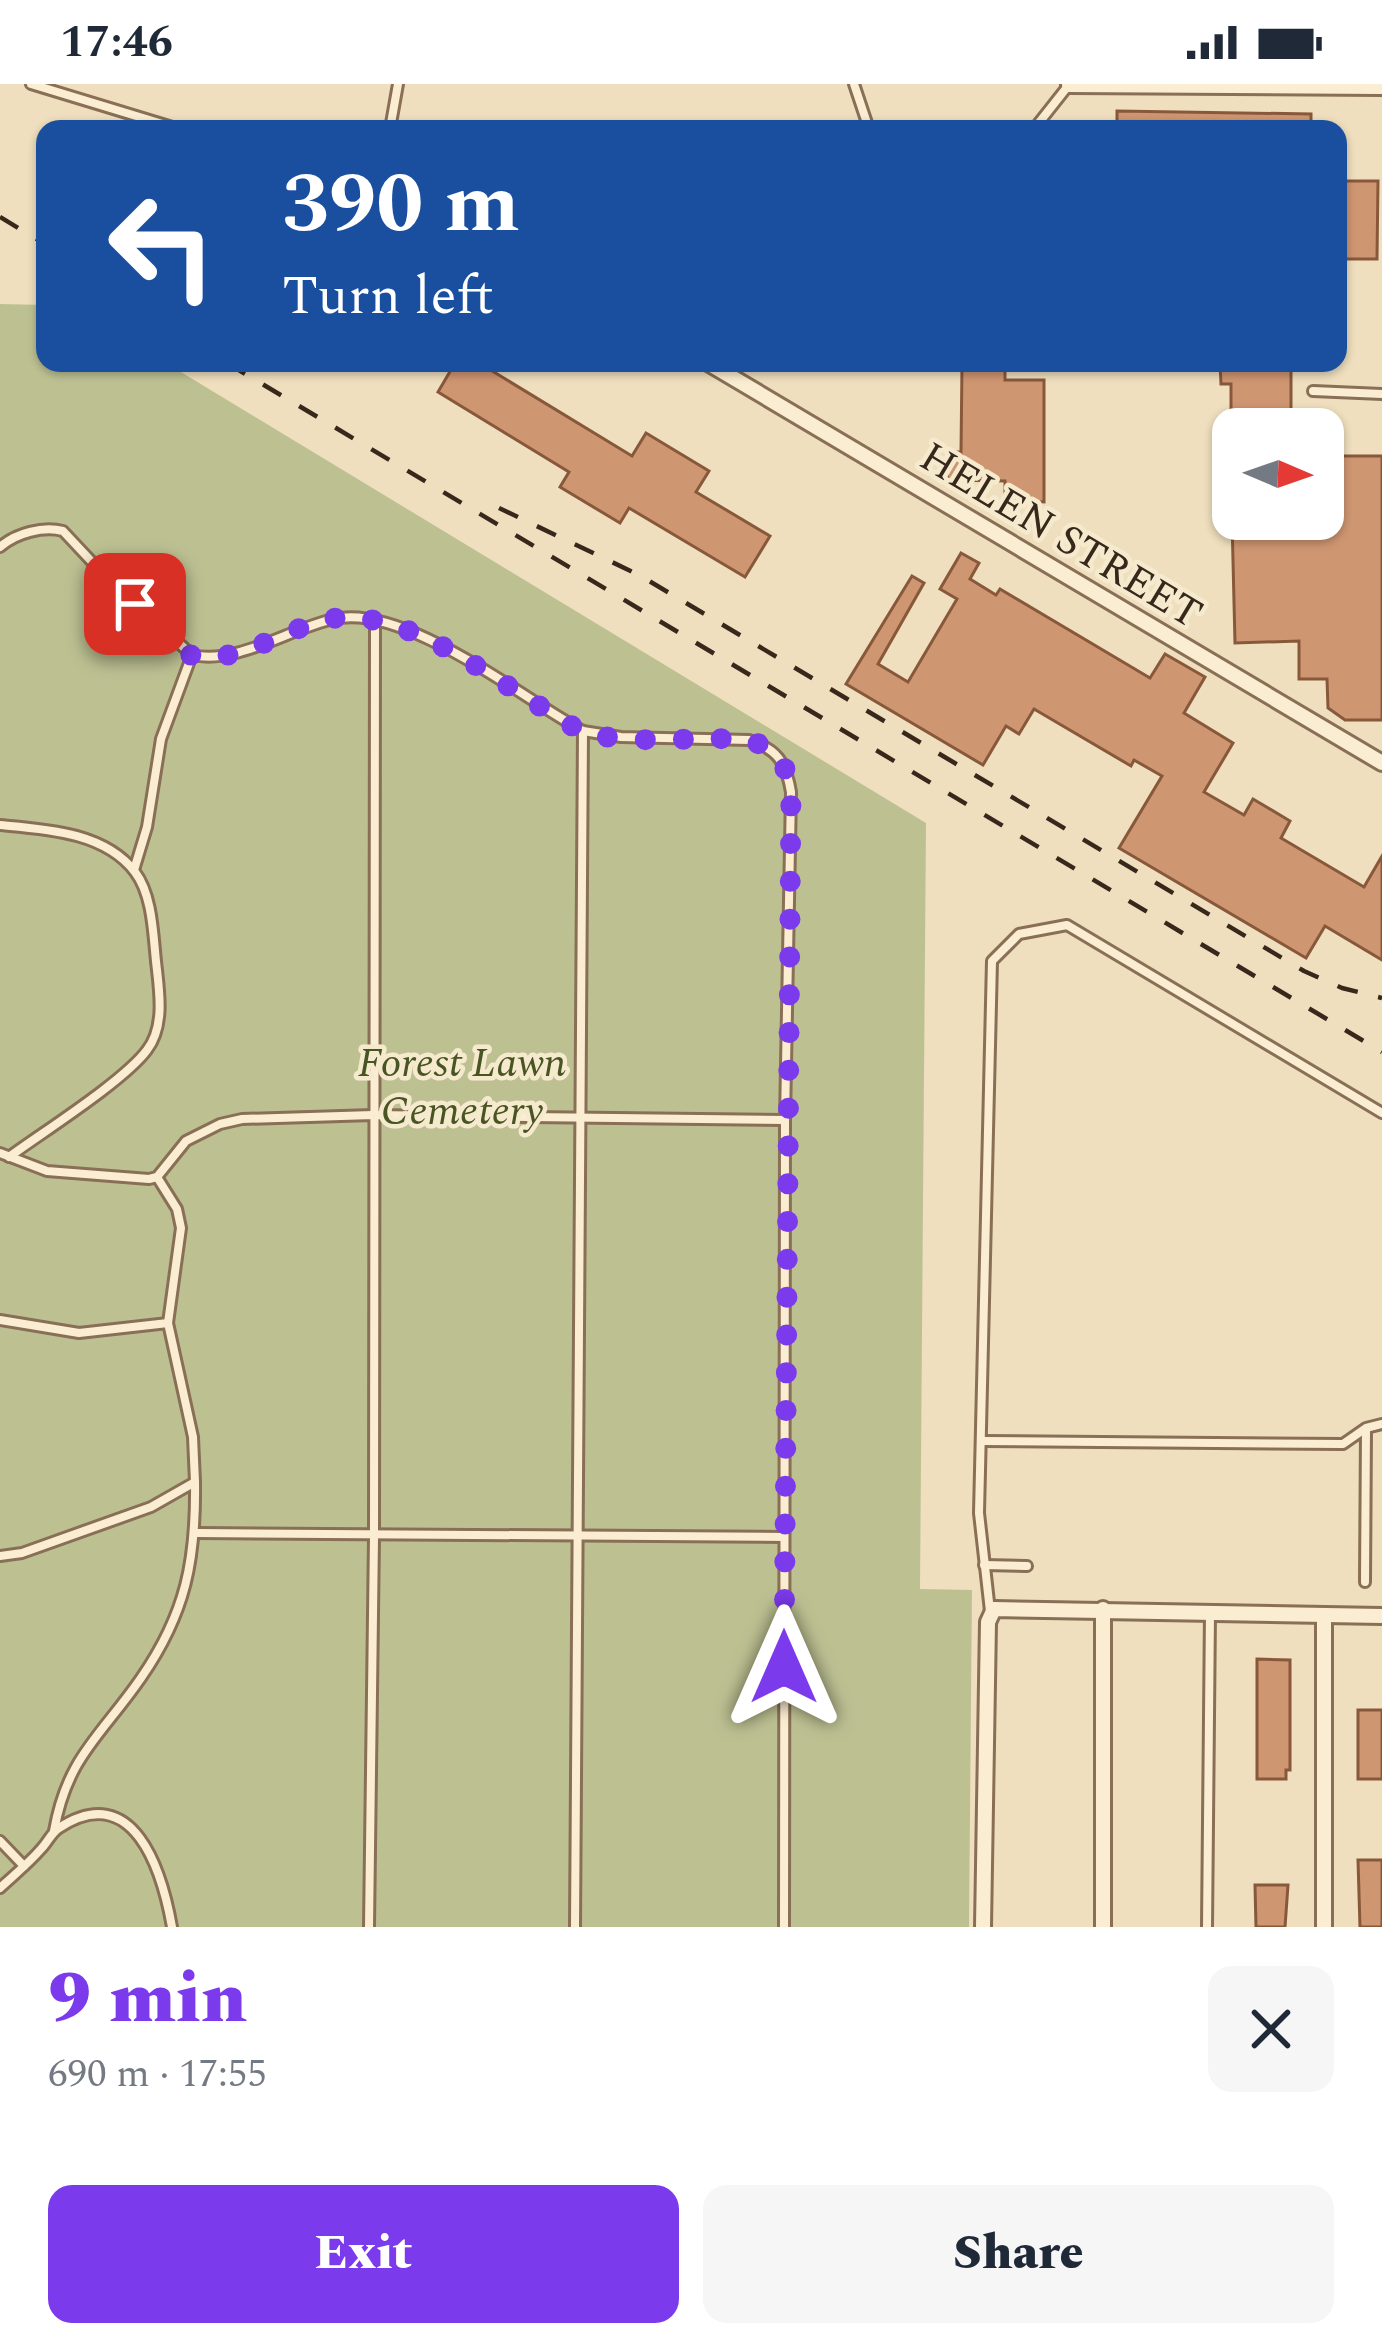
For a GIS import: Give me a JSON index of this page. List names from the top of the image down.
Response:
{
  "streets": {
    "street": ["HELEN STREET"]
  },
  "parks": ["Forest Lawn Cemetery"],
  "north": "right",
  "page": {
    "status": "17:46",
    "turn": ["390 m", "Turn left"],
    "heading": ["9 min", "690 m · 17:55"],
    "buttons": ["Exit", "Share"]
  }
}
